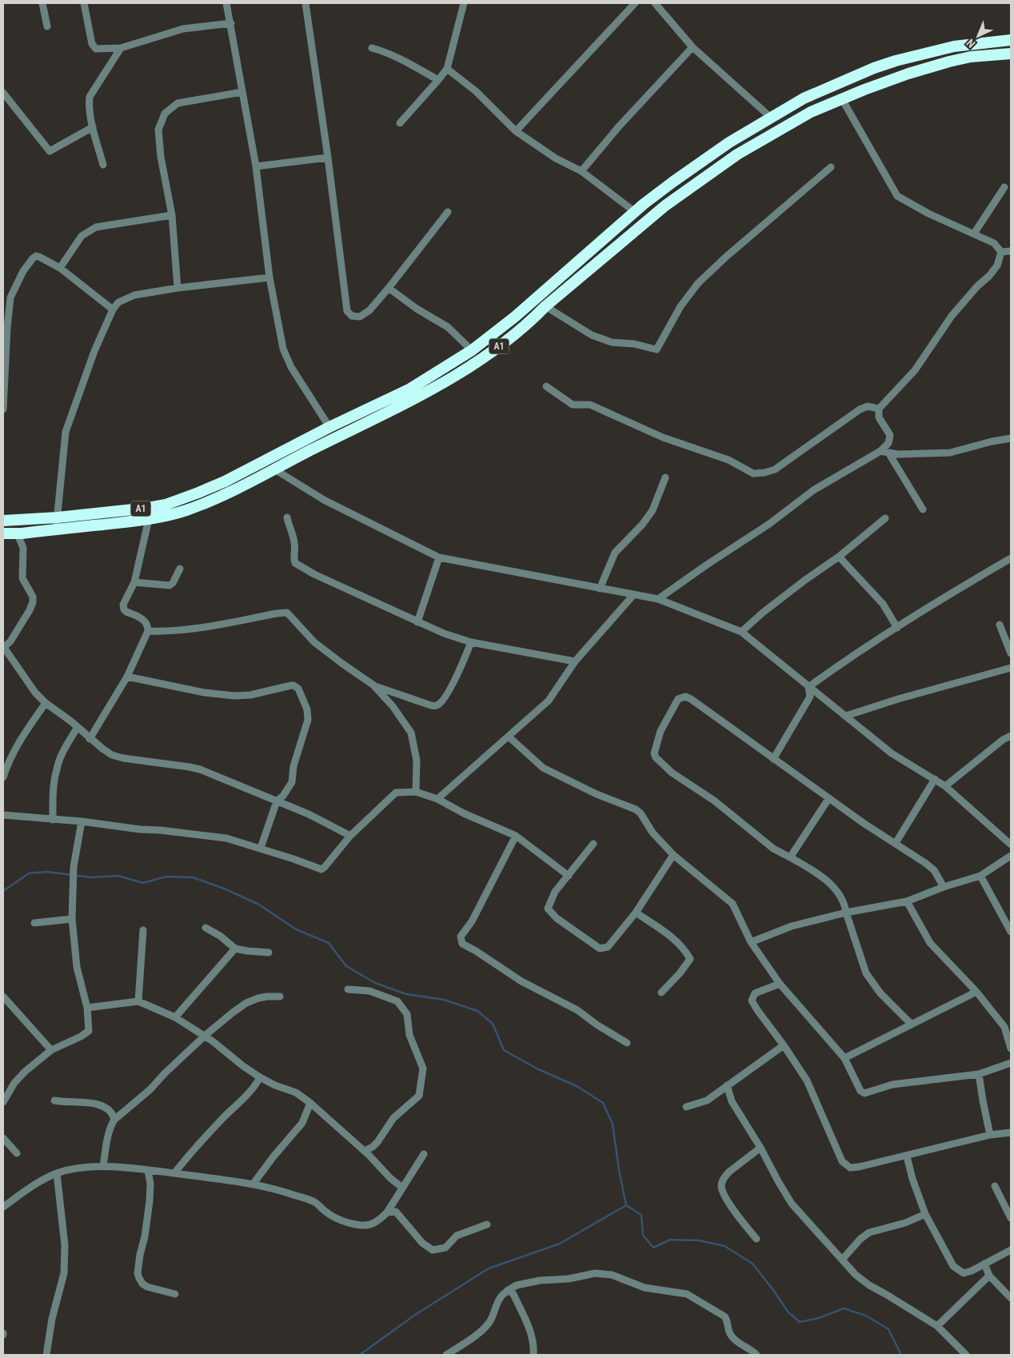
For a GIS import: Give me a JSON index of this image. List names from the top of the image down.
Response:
{
  "streets": {
    "highway": ["A1"]
  },
  "north": "bottom left"
}
